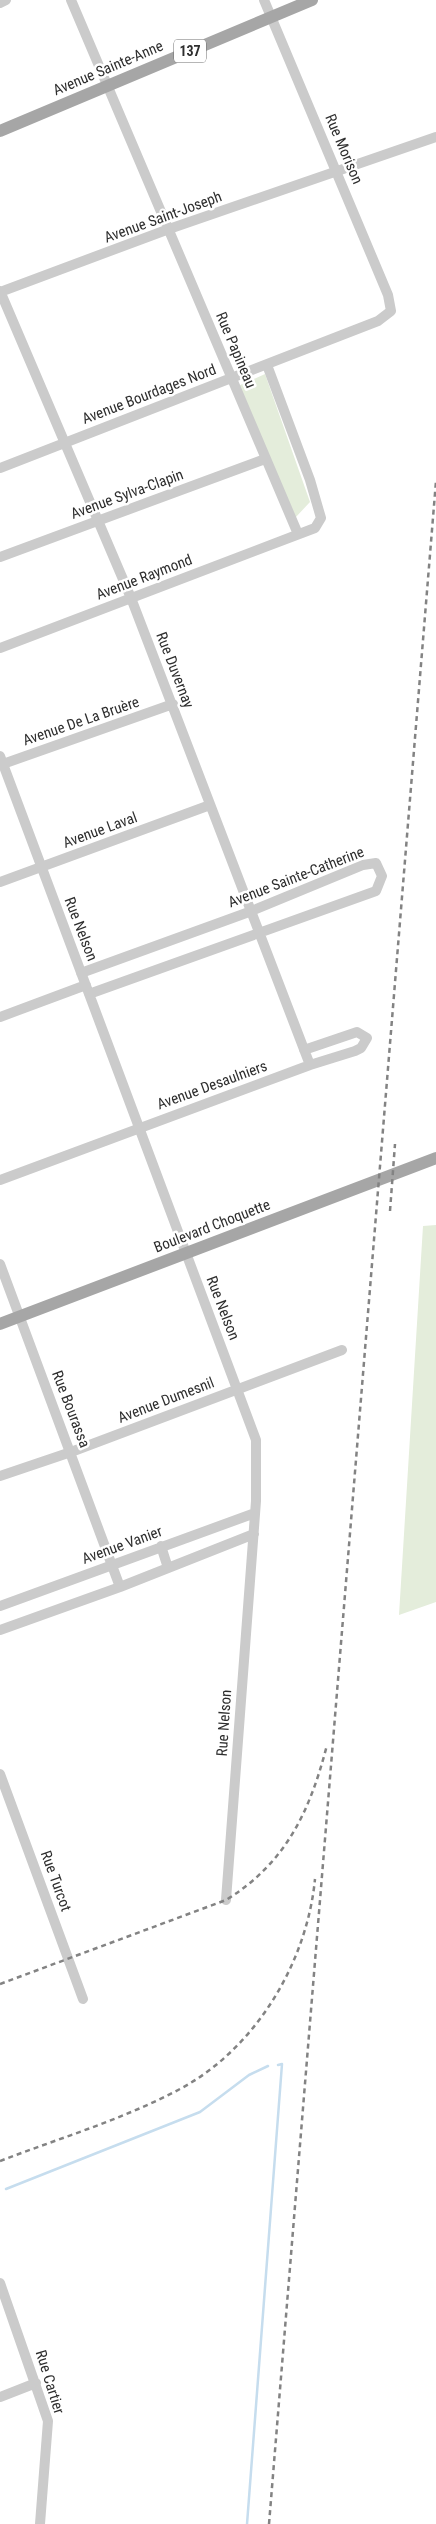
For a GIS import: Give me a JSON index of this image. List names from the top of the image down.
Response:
{
  "streets": {
    "main road": ["137", "Avenue Sainte-Anne", "Boulevard Choquette"],
    "street": [
      "Rue Morison",
      "Avenue Saint-Joseph",
      "Rue Papineau",
      "Avenue Bourdages Nord",
      "Avenue Sylva-Clapin",
      "Avenue Raymond",
      "Rue Duvernay",
      "Avenue De La Bruère",
      "Avenue Laval",
      "Avenue Sainte-Catherine",
      "Rue Nelson",
      "Avenue Desaulniers",
      "Avenue Dumesnil",
      "Rue Bourassa",
      "Avenue Vanier",
      "Rue Turcot",
      "Rue Cartier"
    ]
  },
  "crossings": [
    ["Avenue Sainte-Anne", "Rue Morison"],
    ["Avenue Sainte-Anne", "Rue Papineau"],
    ["Rue Morison", "Avenue Saint-Joseph"],
    ["Rue Morison", "Avenue Bourdages Nord"],
    ["Avenue Saint-Joseph", "Rue Papineau"],
    ["Avenue Saint-Joseph", "Rue Duvernay"],
    ["Rue Papineau", "Avenue Bourdages Nord"],
    ["Rue Papineau", "Avenue Sylva-Clapin"],
    ["Rue Papineau", "Avenue Raymond"],
    ["Avenue Bourdages Nord", "Rue Duvernay"],
    ["Avenue Sylva-Clapin", "Rue Duvernay"],
    ["Avenue Raymond", "Rue Duvernay"],
    ["Rue Duvernay", "Avenue De La Bruère"],
    ["Rue Duvernay", "Avenue Laval"],
    ["Rue Duvernay", "Avenue Sainte-Catherine"],
    ["Rue Duvernay", "Avenue Desaulniers"],
    ["Avenue De La Bruère", "Rue Nelson"],
    ["Avenue Laval", "Rue Nelson"],
    ["Avenue Sainte-Catherine", "Rue Nelson"],
    ["Rue Nelson", "Avenue Desaulniers"],
    ["Rue Nelson", "Boulevard Choquette"],
    ["Rue Nelson", "Avenue Dumesnil"],
    ["Rue Nelson", "Avenue Vanier"],
    ["Boulevard Choquette", "Rue Bourassa"],
    ["Avenue Dumesnil", "Rue Bourassa"],
    ["Rue Bourassa", "Avenue Vanier"]
  ]
}
